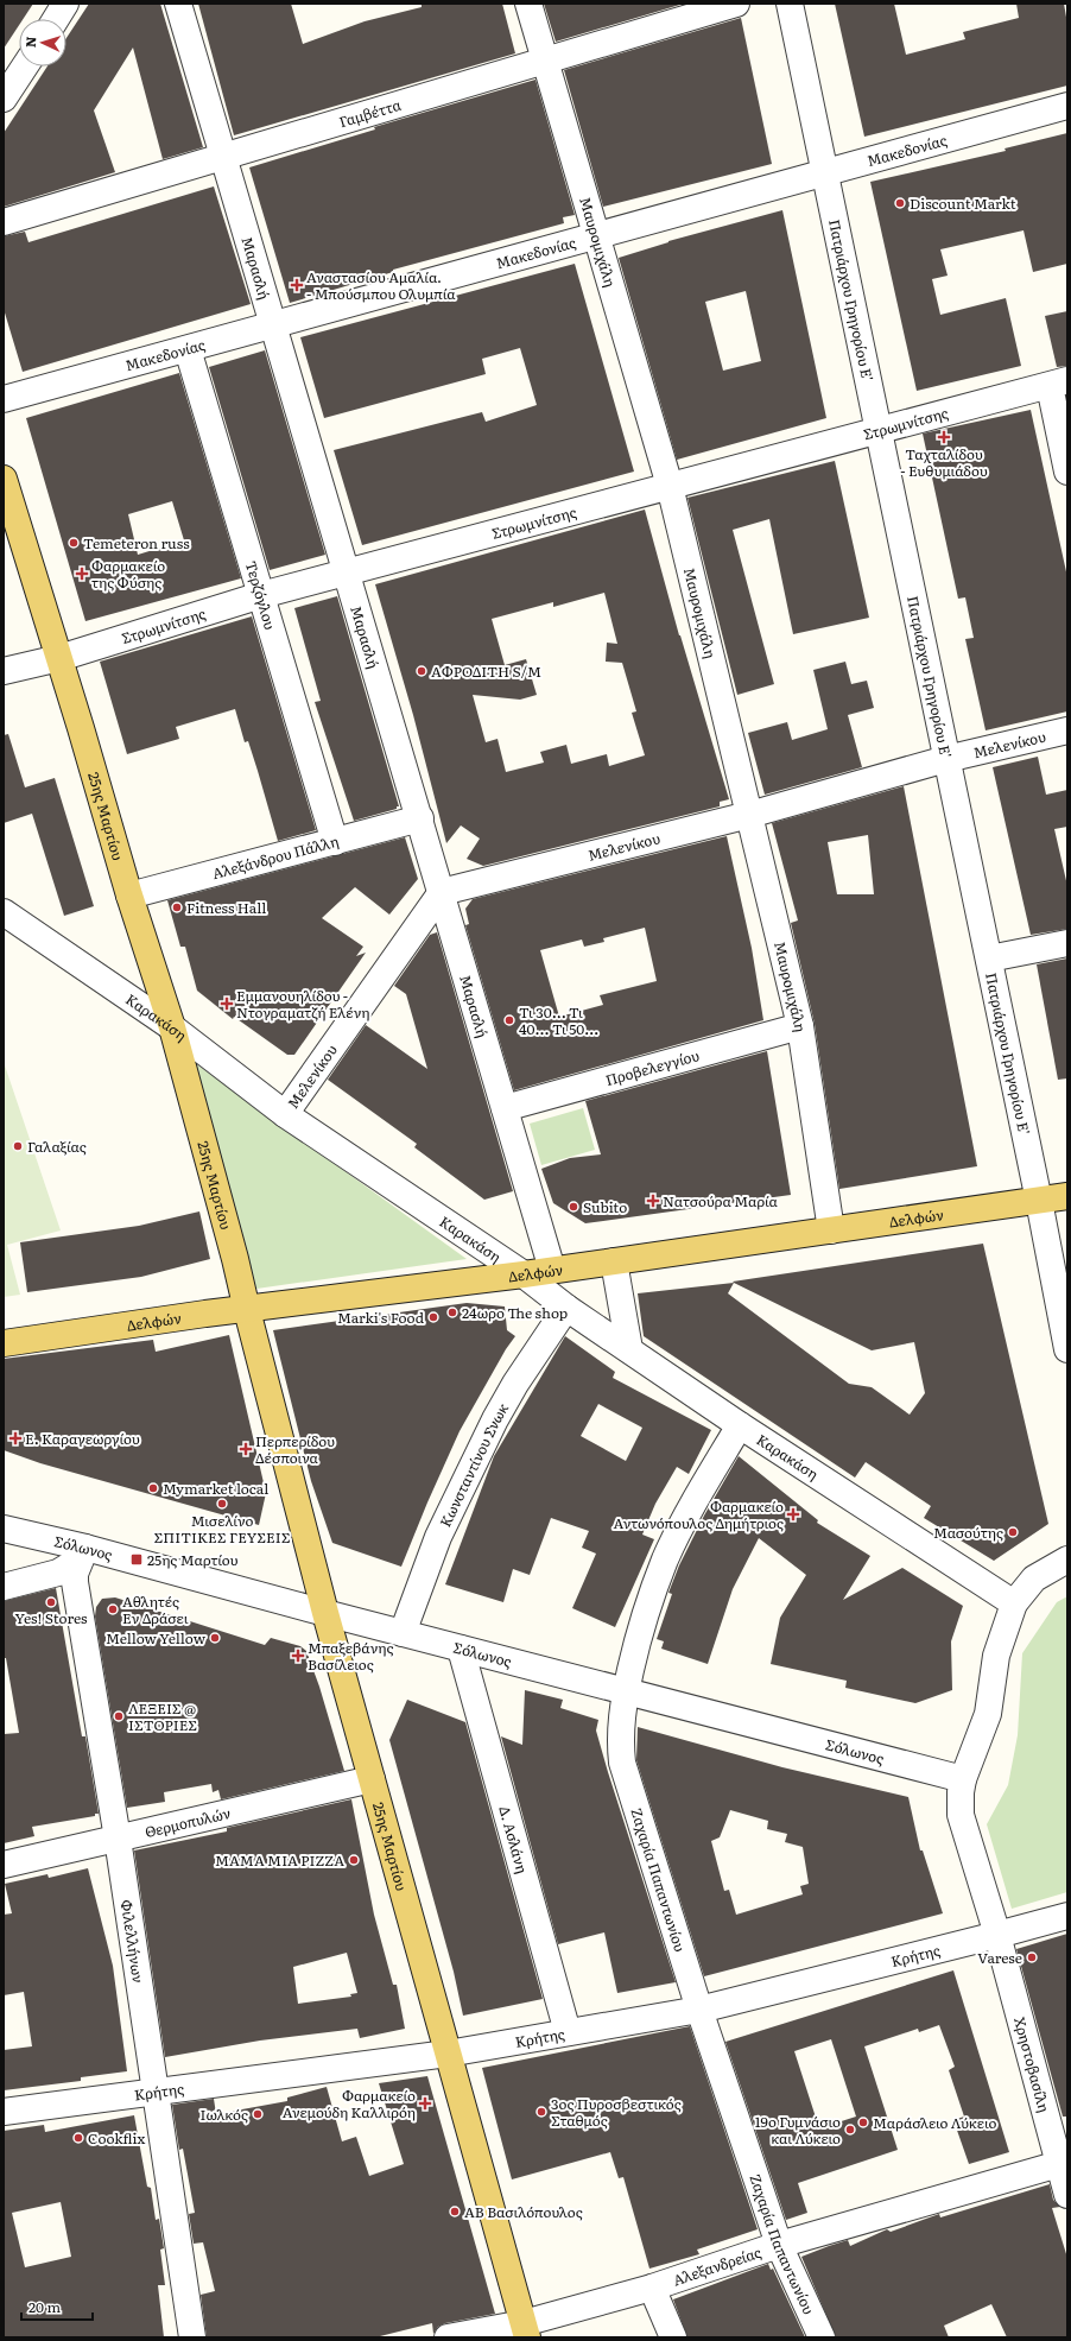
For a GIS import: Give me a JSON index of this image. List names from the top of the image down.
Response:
{
  "streets": {
    "main road": ["25ης Μαρτίου", "Δελφών"],
    "street": [
      "Γαμβέττα",
      "Μακεδονίας",
      "Μαυρομιχάλη",
      "Μαρασλή",
      "Πατριάρχου Γρηγορίου Ε'",
      "Στρωμνίτσης",
      "Τερζόγλου",
      "Μελενίκου",
      "Αλεξάνδρου Πάλλη",
      "Καρακάση",
      "Προβελεγγίου",
      "Κωνσταντίνου Σνωκ",
      "Σόλωνος",
      "Θερμοπυλών",
      "Δ. Ασλάνη",
      "Ζαχαρία Παπαντωνίου",
      "Φιλελλήνων",
      "Κρήτης",
      "Χρηστοβασίλη",
      "Αλεξανδρείας"
    ]
  },
  "crossings": [
    ["Γαμβέττα", "Μαυρομιχάλη"],
    ["Γαμβέττα", "Μαρασλή"],
    ["Μακεδονίας", "Μαυρομιχάλη"],
    ["Μακεδονίας", "Μαρασλή"],
    ["Μακεδονίας", "Πατριάρχου Γρηγορίου Ε'"],
    ["Μακεδονίας", "Τερζόγλου"],
    ["Μαυρομιχάλη", "Στρωμνίτσης"],
    ["Μαυρομιχάλη", "Μελενίκου"],
    ["Μαυρομιχάλη", "Προβελεγγίου"],
    ["Μαυρομιχάλη", "Δελφών"],
    ["Μαρασλή", "Στρωμνίτσης"],
    ["Μαρασλή", "Μελενίκου"],
    ["Μαρασλή", "Αλεξάνδρου Πάλλη"],
    ["Μαρασλή", "Προβελεγγίου"],
    ["Μαρασλή", "Δελφών"],
    ["Πατριάρχου Γρηγορίου Ε'", "Στρωμνίτσης"],
    ["Πατριάρχου Γρηγορίου Ε'", "Μελενίκου"],
    ["Πατριάρχου Γρηγορίου Ε'", "Δελφών"],
    ["Στρωμνίτσης", "Τερζόγλου"],
    ["Στρωμνίτσης", "25ης Μαρτίου"],
    ["Τερζόγλου", "Αλεξάνδρου Πάλλη"],
    ["Μελενίκου", "Καρακάση"],
    ["25ης Μαρτίου", "Αλεξάνδρου Πάλλη"],
    ["25ης Μαρτίου", "Καρακάση"],
    ["25ης Μαρτίου", "Δελφών"],
    ["25ης Μαρτίου", "Σόλωνος"],
    ["25ης Μαρτίου", "Θερμοπυλών"],
    ["25ης Μαρτίου", "Κρήτης"],
    ["25ης Μαρτίου", "Αλεξανδρείας"],
    ["Καρακάση", "Δελφών"],
    ["Καρακάση", "Κωνσταντίνου Σνωκ"],
    ["Καρακάση", "Ζαχαρία Παπαντωνίου"],
    ["Καρακάση", "Χρηστοβασίλη"],
    ["Κωνσταντίνου Σνωκ", "Σόλωνος"],
    ["Σόλωνος", "Δ. Ασλάνη"],
    ["Σόλωνος", "Ζαχαρία Παπαντωνίου"],
    ["Σόλωνος", "Φιλελλήνων"],
    ["Σόλωνος", "Χρηστοβασίλη"],
    ["Θερμοπυλών", "Φιλελλήνων"],
    ["Δ. Ασλάνη", "Κρήτης"],
    ["Ζαχαρία Παπαντωνίου", "Κρήτης"],
    ["Ζαχαρία Παπαντωνίου", "Αλεξανδρείας"],
    ["Φιλελλήνων", "Κρήτης"],
    ["Κρήτης", "Χρηστοβασίλη"],
    ["Χρηστοβασίλη", "Αλεξανδρείας"]
  ],
  "places": {
    "other": [
      "Discount Markt",
      "Temeteron russ",
      "ΑΦΡΟΔΙΤΗ S/M",
      "Fitness Hall",
      "Τι 30... Τι 40... Τι 50...",
      "Γαλαξίας",
      "Subito",
      "24ωρο The shop",
      "Marki's Food",
      "Mymarket local",
      "Μισελίνο ΣΠΙΤΙΚΕΣ ΓΕΥΣΕΙΣ",
      "Μασούτης",
      "Yes! Stores",
      "Αθλητές Εν Δράσει",
      "Mellow Yellow",
      "ΛΕΞΕΙΣ @ ΙΣΤΟΡΙΕΣ",
      "MAMA MIA PIZZA",
      "Varese",
      "3ος Πυροσβεστικός Σταθμός",
      "Ιωλκός",
      "Μαράσλειο Λύκειο",
      "19ο Γυμνάσιο και Λύκειο",
      "Cookflix",
      "ΑΒ Βασιλόπουλος"
    ],
    "health": [
      "Αναστασίου Αμαλία. - Μπούσμπου Ολυμπία",
      "Ταχταλίδου - Ευθυμιάδου",
      "Φαρμακείο της Φύσης",
      "Εμμανουηλίδου - Ντογραματζή Ελένη",
      "Νατσούρα Μαρία",
      "E. Καραγεωργίου",
      "Περπερίδου Δέσποινα",
      "Φαρμακείο Αντωνόπουλος Δημήτριος",
      "Μπαξεβάνης Βασίλειος",
      "Φαρμακείο Ανεμούδη Καλλιρόη"
    ],
    "transit": ["25ης Μαρτίου"]
  },
  "scale_bar": "20 m",
  "north": "left"
}
